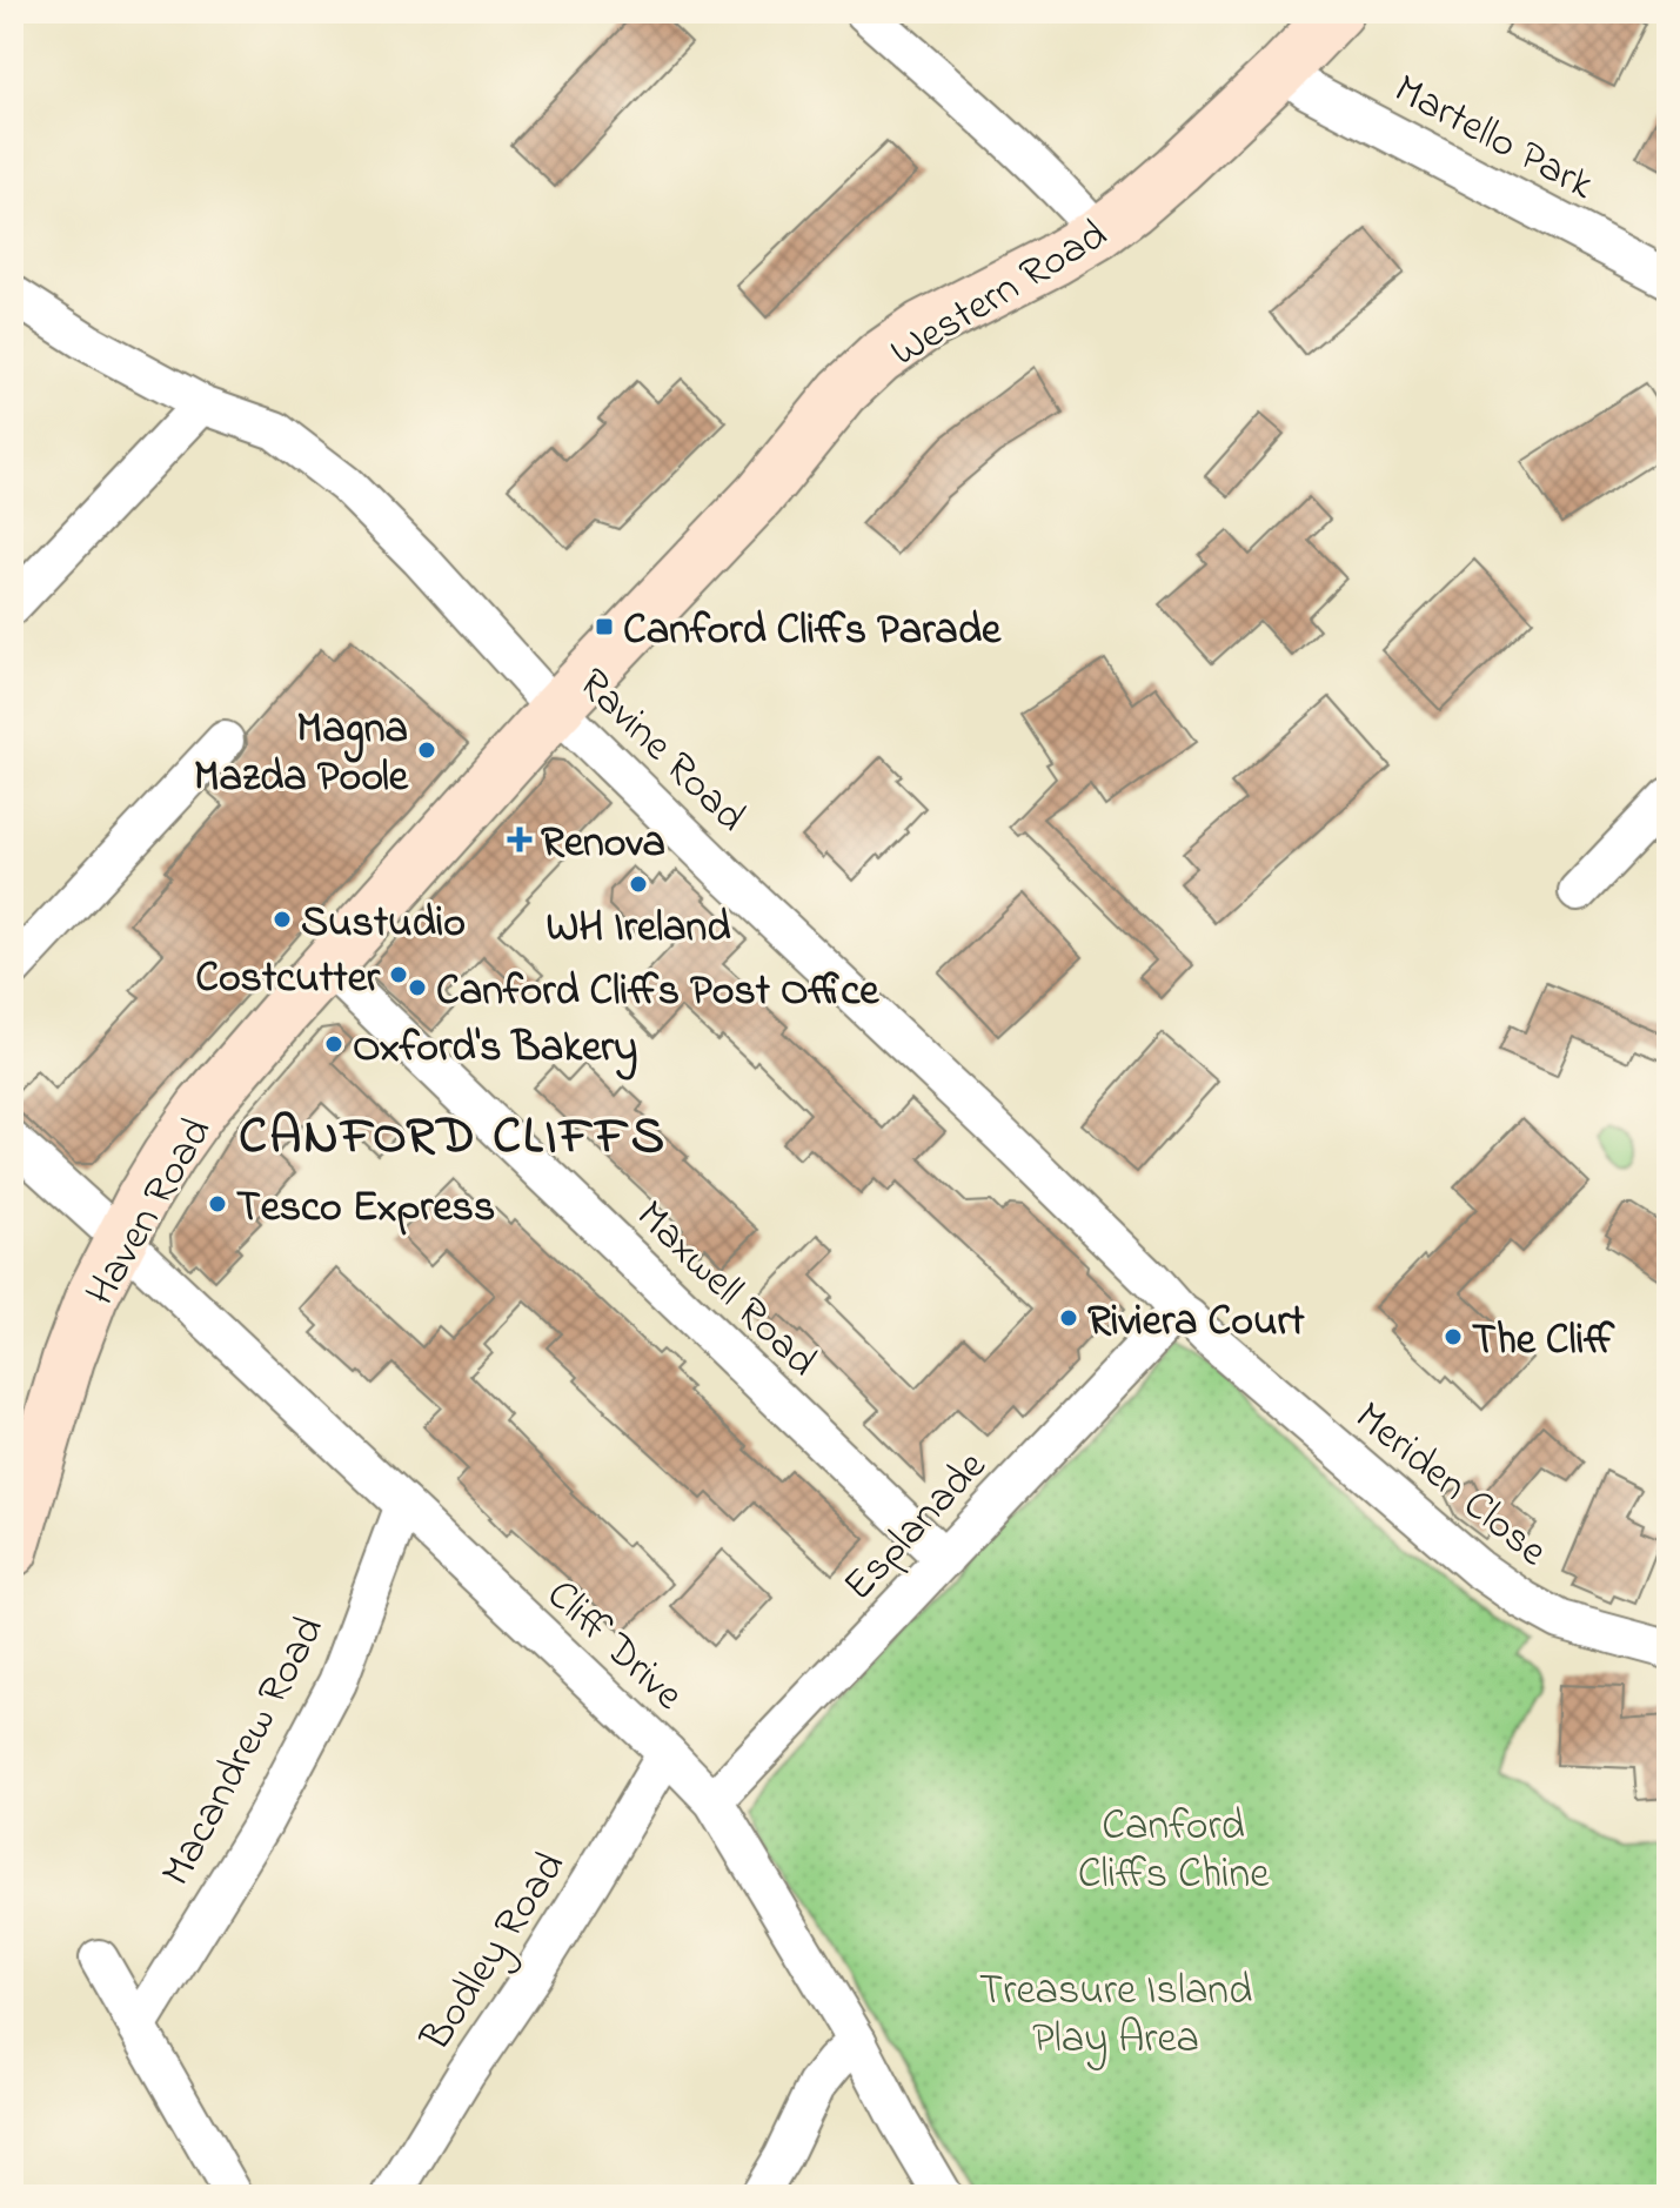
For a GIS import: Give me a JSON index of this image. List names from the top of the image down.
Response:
{
  "streets": {
    "main road": ["Western Road", "Haven Road"],
    "street": [
      "Martello Park",
      "Ravine Road",
      "Maxwell Road",
      "Meriden Close",
      "Esplanade",
      "Cliff Drive",
      "Macandrew Road",
      "Bodley Road"
    ]
  },
  "crossings": [
    ["Martello Park", "Western Road"],
    ["Western Road", "Ravine Road"],
    ["Western Road", "Haven Road"],
    ["Ravine Road", "Haven Road"],
    ["Ravine Road", "Meriden Close"],
    ["Ravine Road", "Esplanade"],
    ["Haven Road", "Maxwell Road"],
    ["Haven Road", "Cliff Drive"],
    ["Maxwell Road", "Esplanade"],
    ["Esplanade", "Cliff Drive"],
    ["Cliff Drive", "Macandrew Road"],
    ["Cliff Drive", "Bodley Road"]
  ],
  "districts": ["CANFORD CLIFFS"],
  "parks": ["Canford Cliffs Chine", "Treasure Island Play Area"],
  "places": {
    "transit": ["Canford Cliffs Parade"],
    "other": [
      "Magna Mazda Poole",
      "WH Ireland",
      "Sustudio",
      "Costcutter",
      "Canford Cliffs Post Office",
      "Oxford's Bakery",
      "Tesco Express",
      "Riviera Court",
      "The Cliff"
    ],
    "health": ["Renova"]
  }
}
